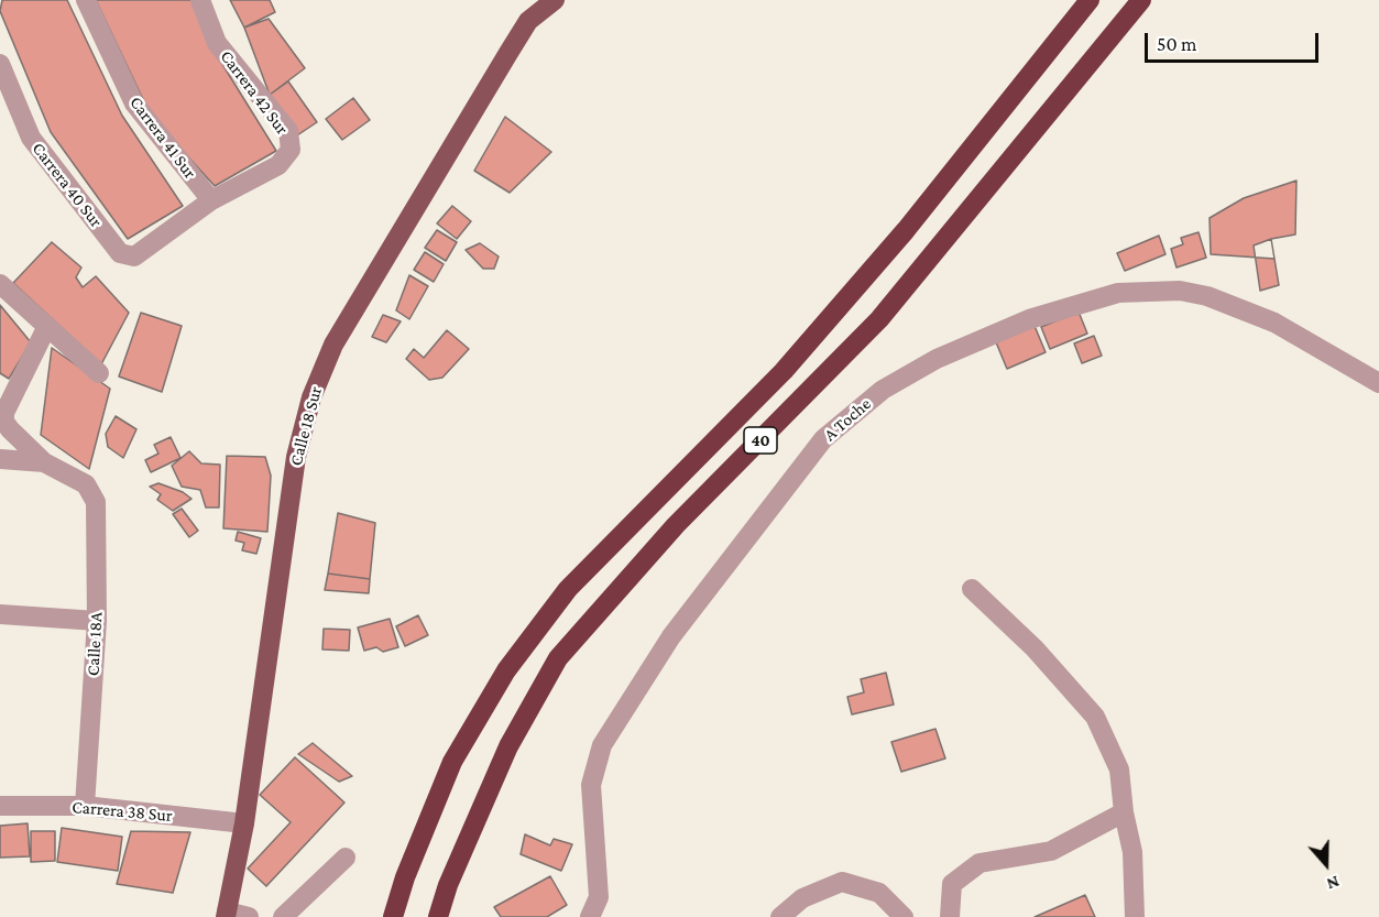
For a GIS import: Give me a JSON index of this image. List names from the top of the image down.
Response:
{
  "streets": {
    "highway": ["40"],
    "main road": ["Calle 18 Sur"],
    "street": [
      "Carrera 42 Sur",
      "Carrera 41 Sur",
      "Carrera 40 Sur",
      "A Toche",
      "Calle 18A",
      "Carrera 38 Sur"
    ]
  },
  "crossings": [
    ["Carrera 42 Sur", "Carrera 41 Sur"],
    ["Carrera 42 Sur", "Carrera 40 Sur"],
    ["Carrera 41 Sur", "Carrera 40 Sur"],
    ["Calle 18 Sur", "Carrera 38 Sur"],
    ["Calle 18A", "Carrera 38 Sur"]
  ],
  "scale_bar": "50 m",
  "north": "bottom"
}
